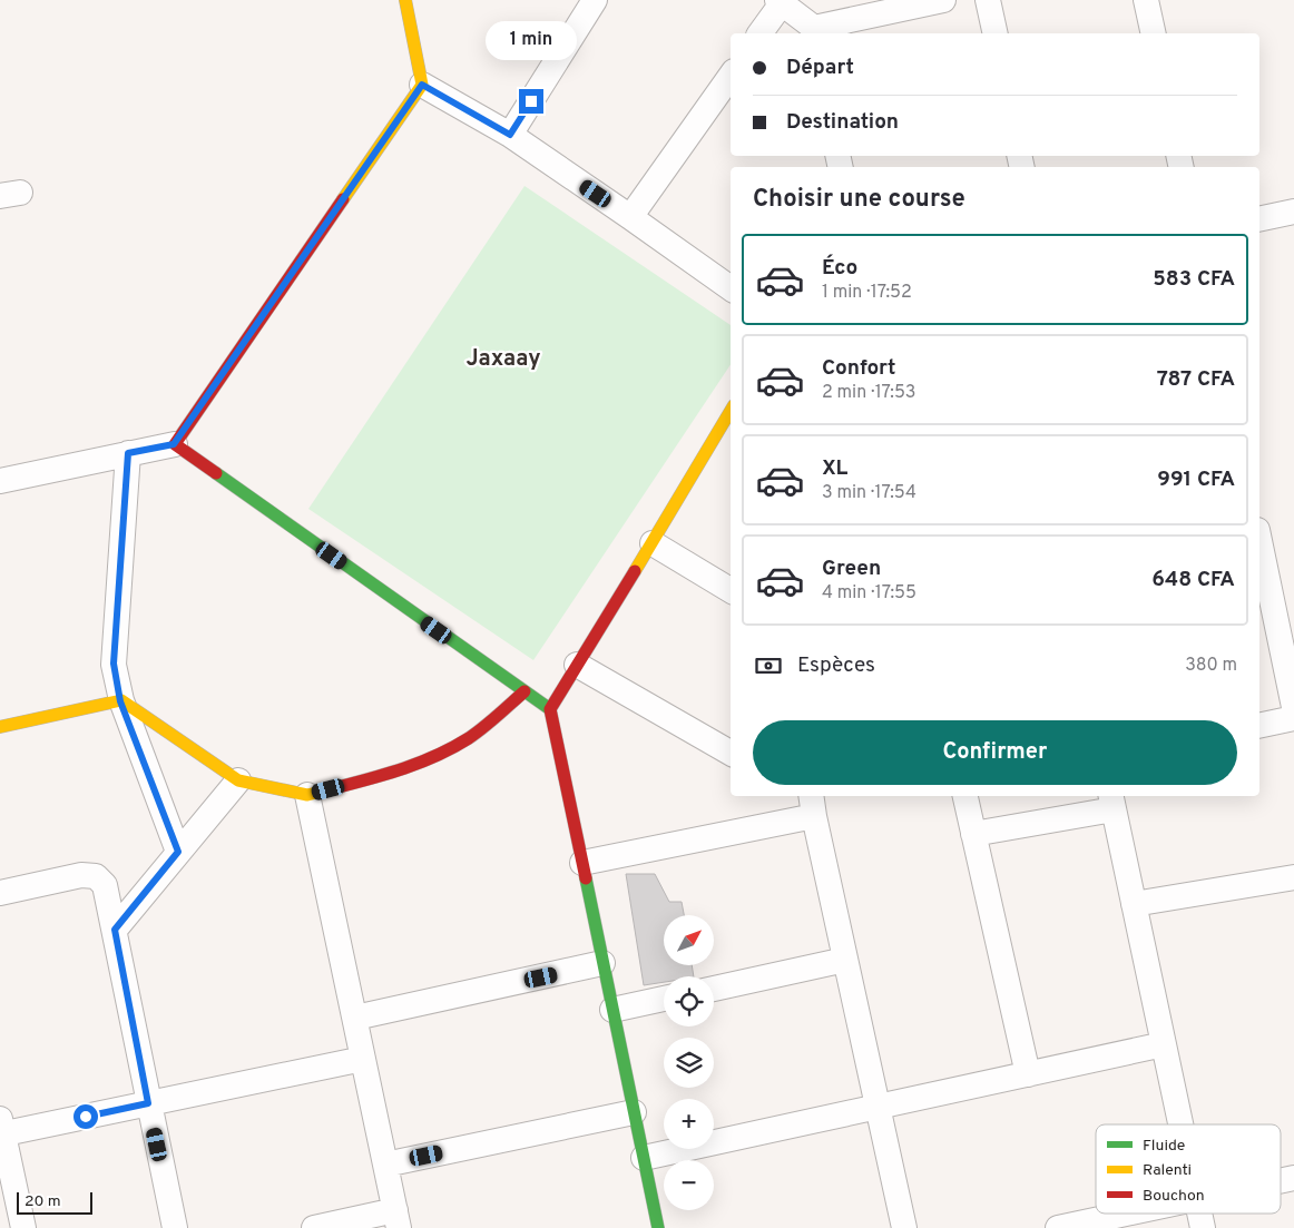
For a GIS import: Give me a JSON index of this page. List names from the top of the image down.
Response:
{
  "districts": ["Jaxaay"],
  "legend": ["Fluide", "Ralenti", "Bouchon"],
  "scale_bar": "20 m",
  "north": "top right",
  "page": {
    "bubble": "1 min",
    "banner": ["Départ", "Destination"],
    "heading": "Choisir une course",
    "list": [
      {
        "name": "Éco",
        "note": "1 min · 17:52",
        "value": "583 CFA"
      },
      {
        "name": "Confort",
        "note": "2 min · 17:53",
        "value": "787 CFA"
      },
      {
        "name": "XL",
        "note": "3 min · 17:54",
        "value": "991 CFA"
      },
      {
        "name": "Green",
        "note": "4 min · 17:55",
        "value": "648 CFA"
      }
    ],
    "pay": ["Espèces", "380 m"],
    "buttons": "Confirmer",
    "map_buttons": ["+", "−"],
    "scale": "20 m"
  }
}
